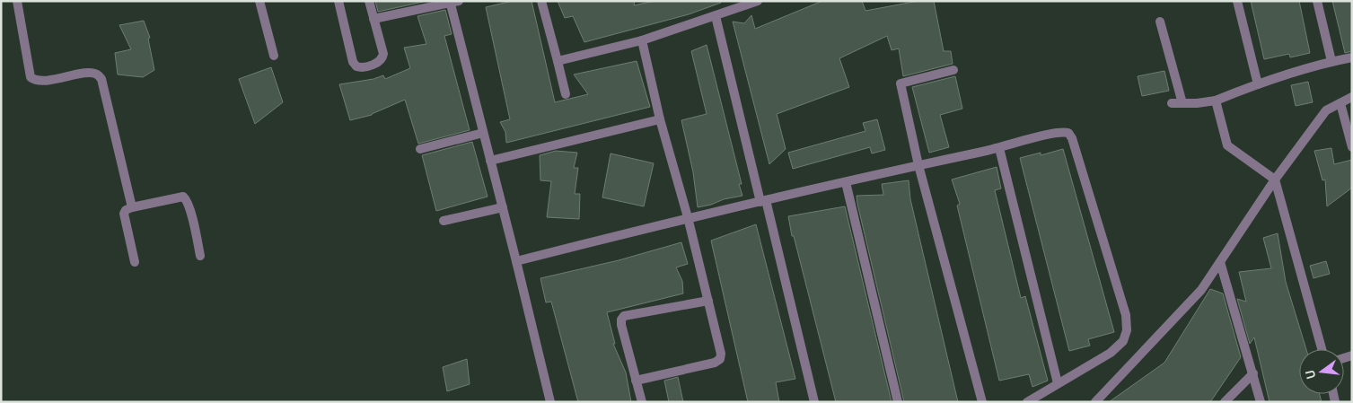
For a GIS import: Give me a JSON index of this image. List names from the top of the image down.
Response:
{
  "north": "left"
}
